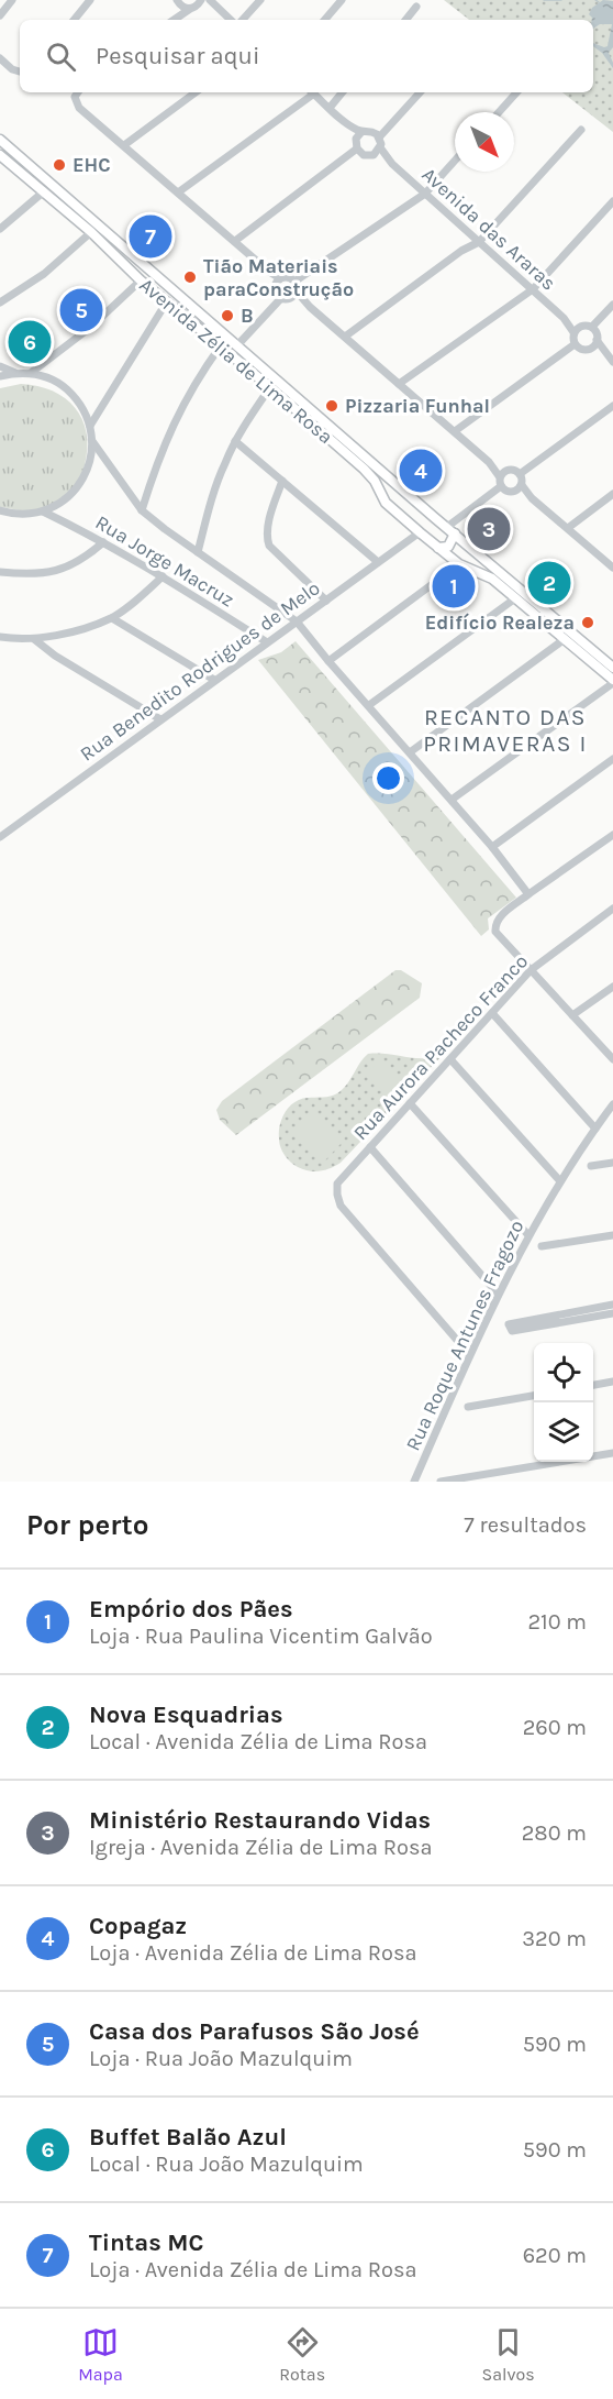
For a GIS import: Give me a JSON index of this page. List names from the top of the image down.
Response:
{
  "streets": {
    "main road": ["Avenida Zélia de Lima Rosa"],
    "street": [
      "Avenida das Araras",
      "Rua Jorge Macruz",
      "Rua Benedito Rodrigues de Melo",
      "Rua Aurora Pacheco Franco",
      "Rua Roque Antunes Fragozo"
    ]
  },
  "crossings": [
    ["Avenida Zélia de Lima Rosa", "Rua Benedito Rodrigues de Melo"],
    ["Rua Jorge Macruz", "Rua Benedito Rodrigues de Melo"],
    ["Rua Aurora Pacheco Franco", "Rua Roque Antunes Fragozo"]
  ],
  "districts": ["RECANTO DAS PRIMAVERAS I"],
  "places": [
    "EHC",
    "Tião Materiais paraConstrução",
    "B",
    "Pizzaria Funhal",
    "Edifício Realeza"
  ],
  "north": "bottom right",
  "page": {
    "search": "Pesquisar aqui",
    "pins": [
      "7",
      "5",
      "6",
      "4",
      "3",
      "2",
      "1"
    ],
    "heading": ["Por perto", "7 resultados"],
    "list": [
      {
        "mark": "1",
        "name": "Empório dos Pães",
        "note": "Loja · Rua Paulina Vicentim Galvão",
        "value": "210 m"
      },
      {
        "mark": "2",
        "name": "Nova Esquadrias",
        "note": "Local · Avenida Zélia de Lima Rosa",
        "value": "260 m"
      },
      {
        "mark": "3",
        "name": "Ministério Restaurando Vidas",
        "note": "Igreja · Avenida Zélia de Lima Rosa",
        "value": "280 m"
      },
      {
        "mark": "4",
        "name": "Copagaz",
        "note": "Loja · Avenida Zélia de Lima Rosa",
        "value": "320 m"
      },
      {
        "mark": "5",
        "name": "Casa dos Parafusos São José",
        "note": "Loja · Rua João Mazulquim",
        "value": "590 m"
      },
      {
        "mark": "6",
        "name": "Buffet Balão Azul",
        "note": "Local · Rua João Mazulquim",
        "value": "590 m"
      },
      {
        "mark": "7",
        "name": "Tintas MC",
        "note": "Loja · Avenida Zélia de Lima Rosa",
        "value": "620 m"
      }
    ],
    "nav": ["Mapa", "Rotas", "Salvos"]
  }
}
